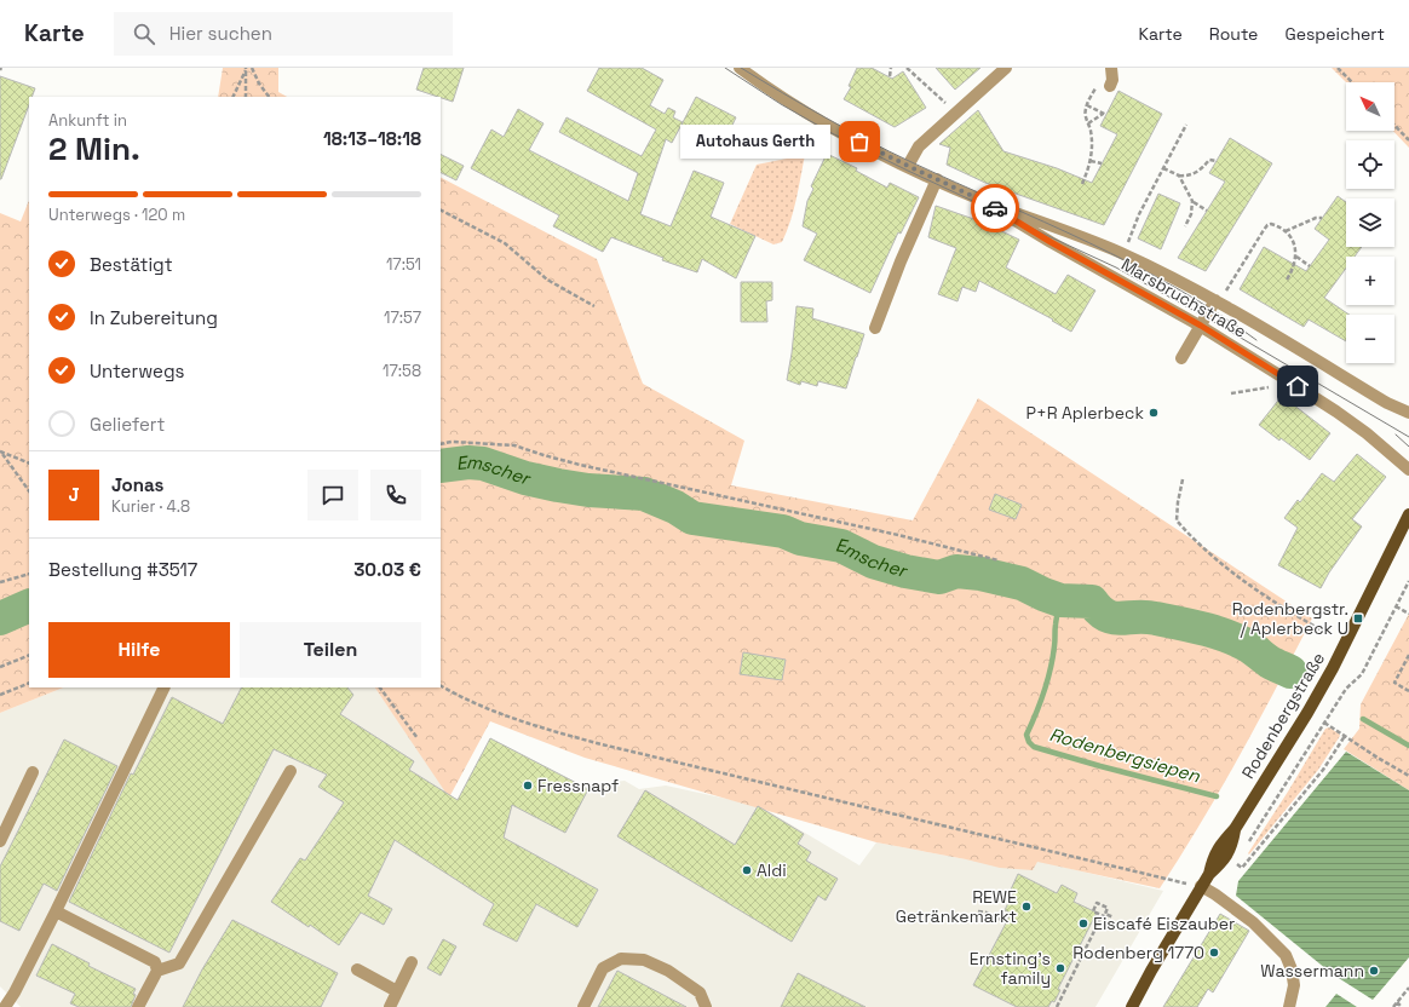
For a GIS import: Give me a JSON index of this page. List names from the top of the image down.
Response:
{
  "streets": {
    "main road": ["Rodenbergstraße"],
    "street": ["Marsbruchstraße"]
  },
  "water": ["Emscher", "Rodenbergsiepen"],
  "places": {
    "other": [
      "Autohaus Gerth",
      "P+R Aplerbeck",
      "Fressnapf",
      "Aldi",
      "REWE Getränkemarkt",
      "Eiscafé Eiszauber",
      "Rodenberg 1770",
      "Ernsting's family",
      "Wassermann"
    ],
    "transit": ["Rodenbergstr. / Aplerbeck U"]
  },
  "north": "top left",
  "page": {
    "header": "Karte",
    "search": "Hier suchen",
    "nav": ["Karte", "Route", "Gespeichert"],
    "map_buttons": ["+", "−"],
    "heading": ["2 Min.", "Ankunft in", "18:13–18:18"],
    "panel": [
      "Jonas",
      "Kurier · 4.8",
      "Bestellung #3517",
      "30.03 €"
    ],
    "bubble": "Autohaus Gerth",
    "bar": "Unterwegs · 120 m",
    "list": [
      ["Bestätigt", "17:51"],
      ["In Zubereitung", "17:57"],
      ["Unterwegs", "17:58"],
      "Geliefert"
    ],
    "round": "J",
    "buttons": ["Hilfe", "Teilen"]
  }
}
